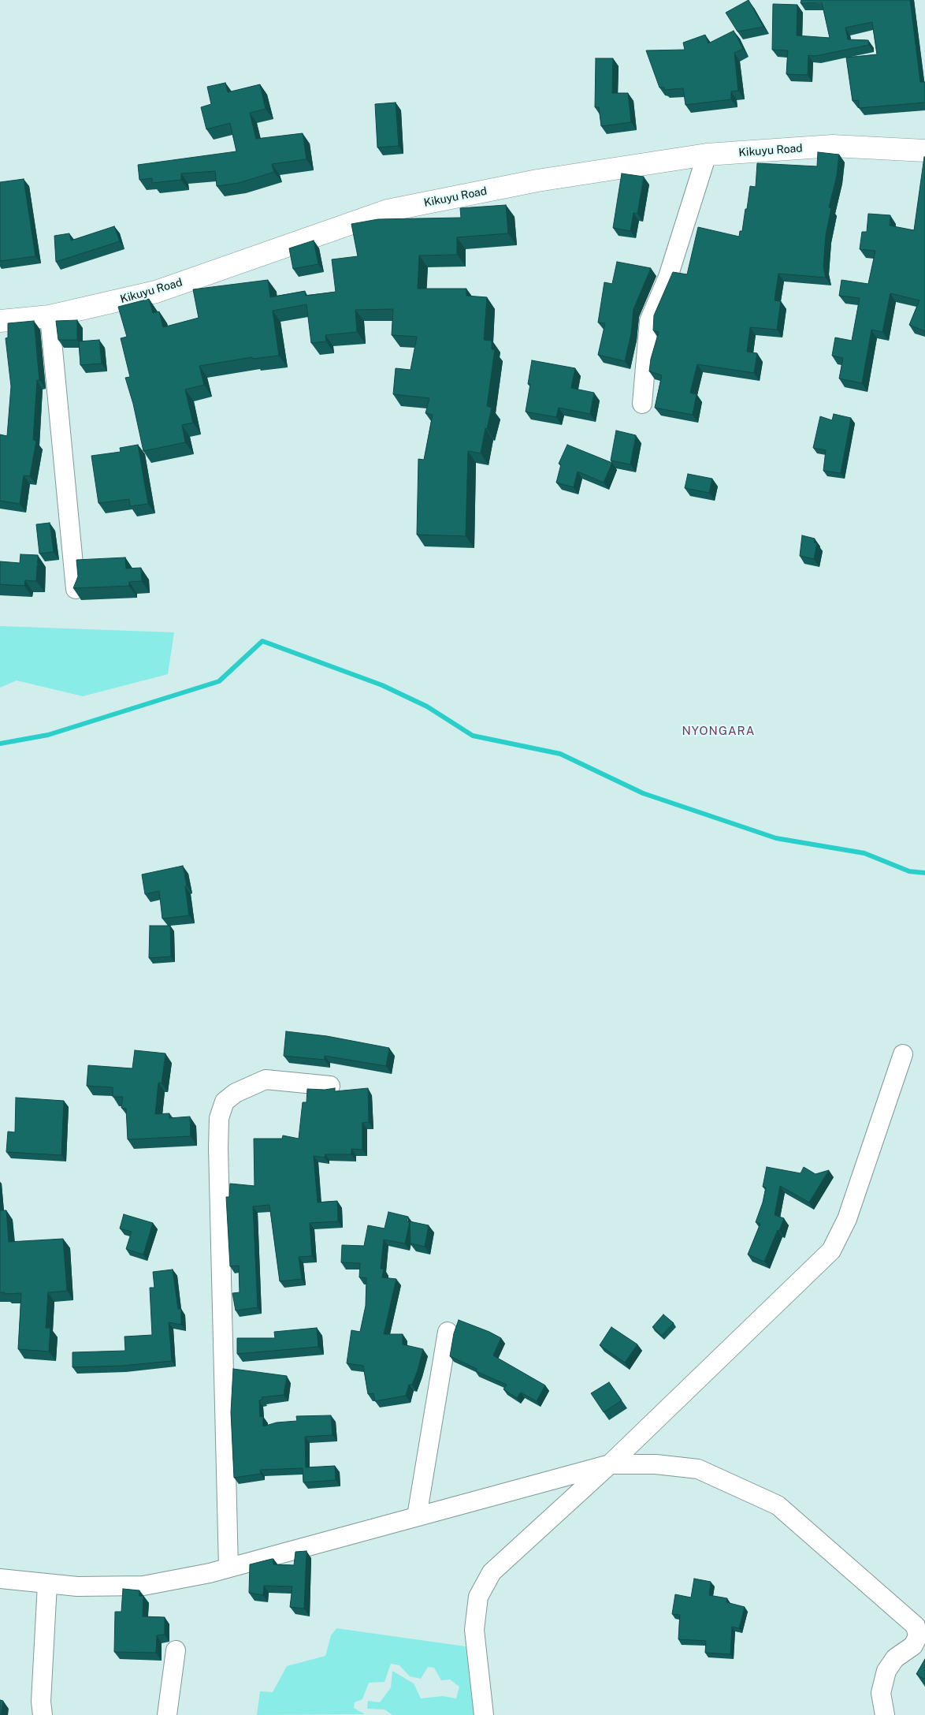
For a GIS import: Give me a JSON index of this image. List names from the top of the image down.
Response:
{
  "streets": {
    "main road": ["Kikuyu Road"]
  },
  "districts": ["NYONGARA"]
}
